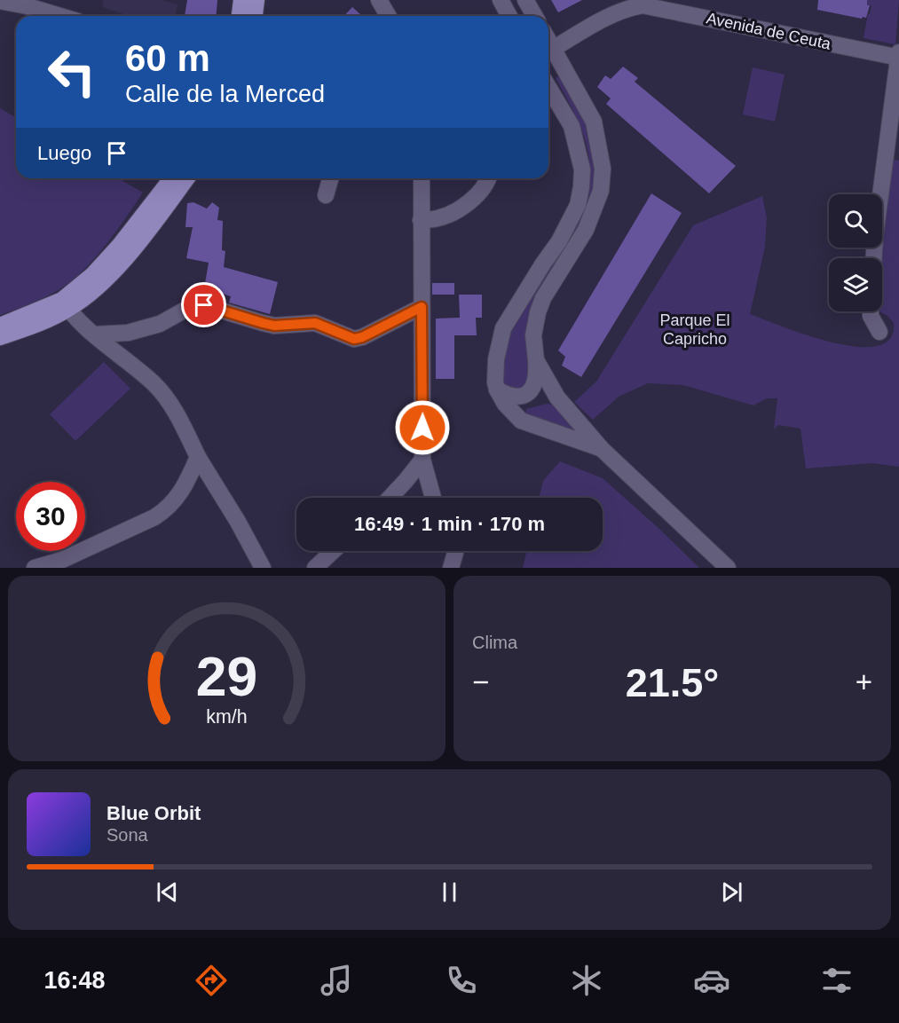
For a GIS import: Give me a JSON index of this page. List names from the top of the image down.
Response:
{
  "streets": {
    "street": ["Avenida de Ceuta"]
  },
  "parks": ["Parque El Capricho"],
  "page": {
    "turn": ["60 m", "Calle de la Merced"],
    "then": "Luego",
    "limit": "30",
    "trip": "16:49 · 1 min · 170 m",
    "tile": "Clima",
    "heat": ["−", "21.5°", "+"],
    "song": ["Blue Orbit", "Sona"],
    "tabs": "16:48",
    "gauge": ["29", "km/h"]
  }
}
